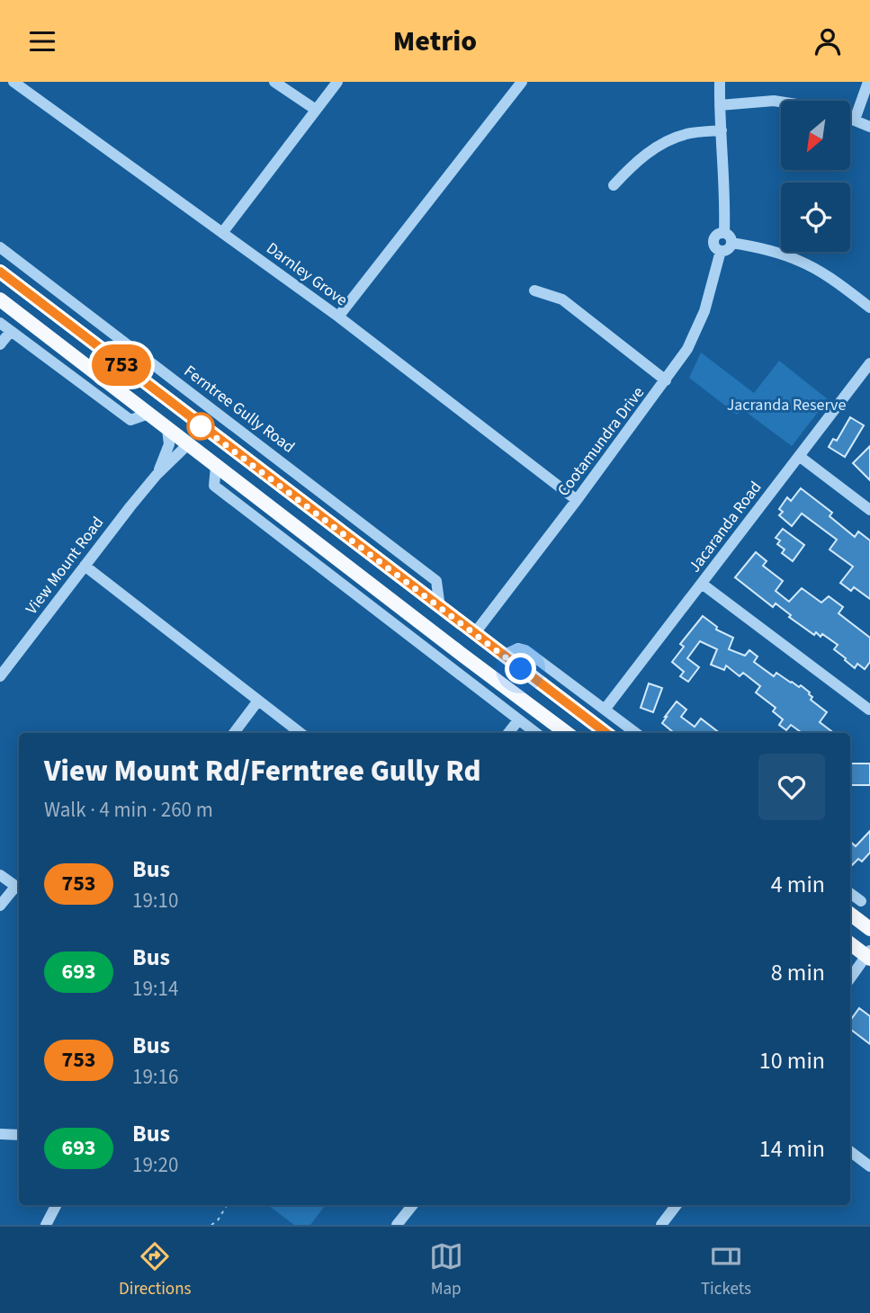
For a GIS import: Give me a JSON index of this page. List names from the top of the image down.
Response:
{
  "streets": {
    "street": [
      "Darnley Grove",
      "Ferntree Gully Road",
      "Cootamundra Drive",
      "Jacaranda Road",
      "View Mount Road"
    ]
  },
  "crossings": [
    ["Darnley Grove", "Cootamundra Drive"]
  ],
  "parks": ["Jacranda Reserve"],
  "lines": ["bus line 753"],
  "north": "bottom left",
  "page": {
    "header": "Metrio",
    "on_map": "753",
    "heading": ["View Mount Rd/Ferntree Gully Rd", "Walk · 4 min · 260 m"],
    "list": [
      {
        "mark": "753",
        "name": "Bus",
        "note": "19:10",
        "value": "4 min"
      },
      {
        "mark": "693",
        "name": "Bus",
        "note": "19:14",
        "value": "8 min"
      },
      {
        "mark": "753",
        "name": "Bus",
        "note": "19:16",
        "value": "10 min"
      },
      {
        "mark": "693",
        "name": "Bus",
        "note": "19:20",
        "value": "14 min"
      }
    ],
    "tabs": ["Directions", "Map", "Tickets"]
  }
}
